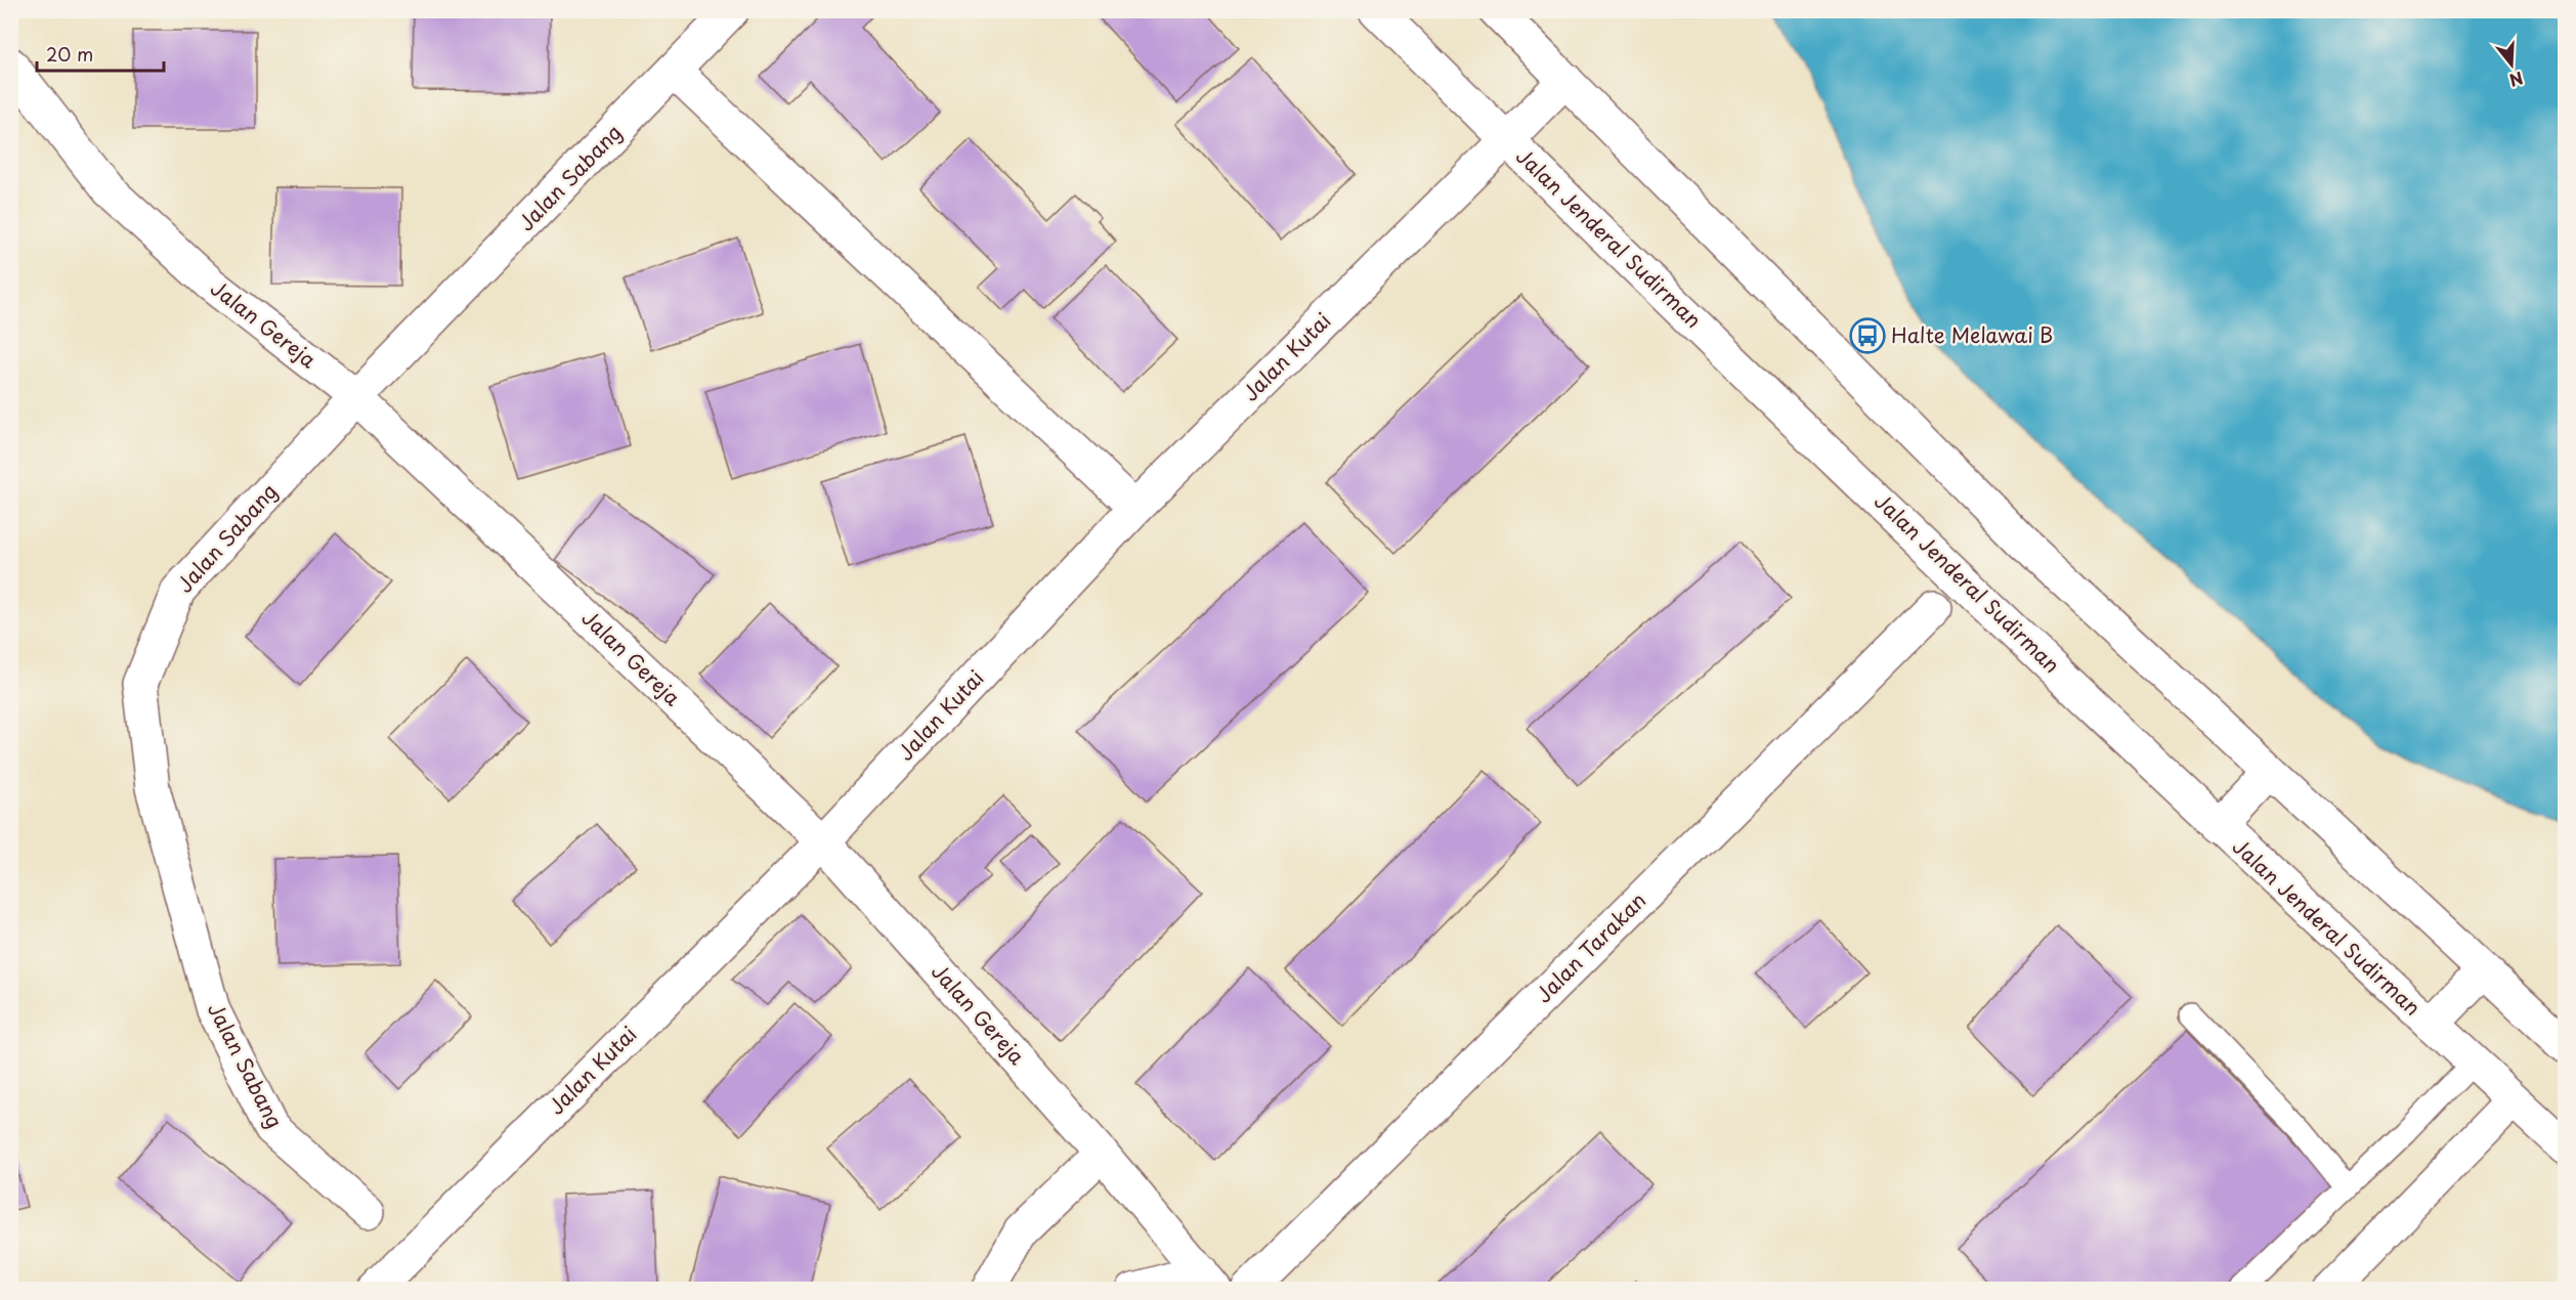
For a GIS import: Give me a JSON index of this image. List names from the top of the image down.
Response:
{
  "streets": {
    "main road": [
      "Jalan Sabang",
      "Jalan Jenderal Sudirman",
      "Jalan Gereja",
      "Jalan Kutai",
      "Jalan Tarakan"
    ]
  },
  "crossings": [
    ["Jalan Sabang", "Jalan Gereja"],
    ["Jalan Jenderal Sudirman", "Jalan Kutai"],
    ["Jalan Gereja", "Jalan Kutai"]
  ],
  "places": {
    "bus stop": ["Halte Melawai B"]
  },
  "scale_bar": "20 m",
  "north": "bottom"
}
